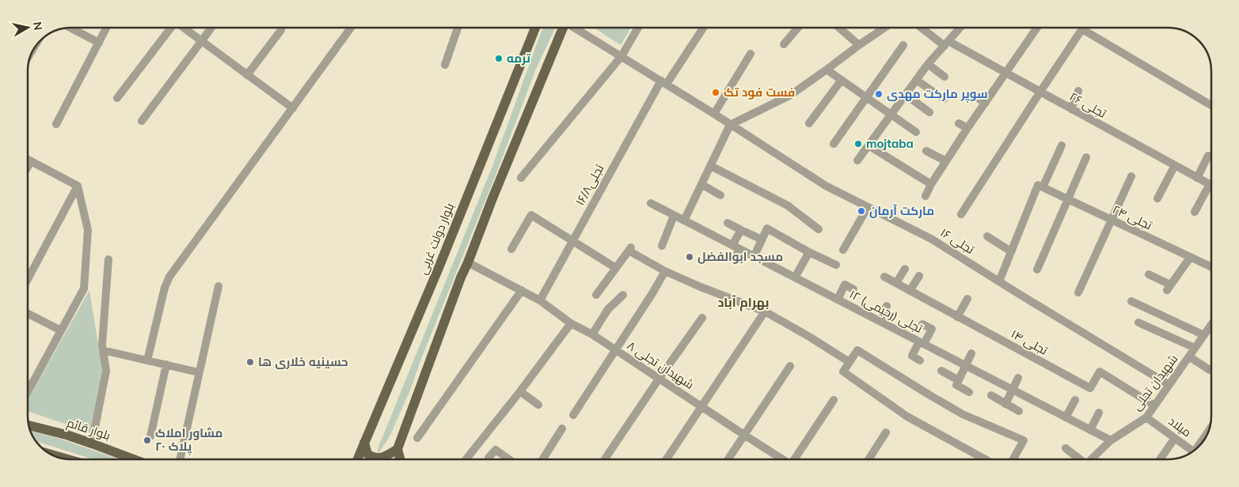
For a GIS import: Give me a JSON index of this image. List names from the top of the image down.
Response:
{
  "streets": {
    "main road": ["بلوار دولت غربی", "بلوار قائم"],
    "street": [
      "۲۶ تجلی",
      "تجلی۱۶/۸",
      "۲۴ تجلی",
      "۱۶ تجلی",
      "۱۲ تجلی (رحیمی)",
      "تجلی ۱۴",
      "شهیدان تجلی ۸",
      "شهیدان تجلی",
      "میلاد"
    ]
  },
  "crossings": [
    ["تجلی۱۶/۸", "۱۶ تجلی"],
    ["تجلی۱۶/۸", "شهیدان تجلی ۸"],
    ["۱۶ تجلی", "شهیدان تجلی"],
    ["۱۲ تجلی (رحیمی)", "شهیدان تجلی"],
    ["تجلی ۱۴", "شهیدان تجلی"],
    ["شهیدان تجلی", "میلاد"]
  ],
  "districts": ["بهرام آباد"],
  "places": [
    "ترمه",
    "فست فود تک",
    "سوپر مارکت مهدی",
    "mojtaba",
    "مارکت آرمان",
    "مسجد ابوالفضل",
    "حسینیه خلاری ها",
    "مشاور املاک پلاک ۲۰"
  ],
  "north": "right"
}
